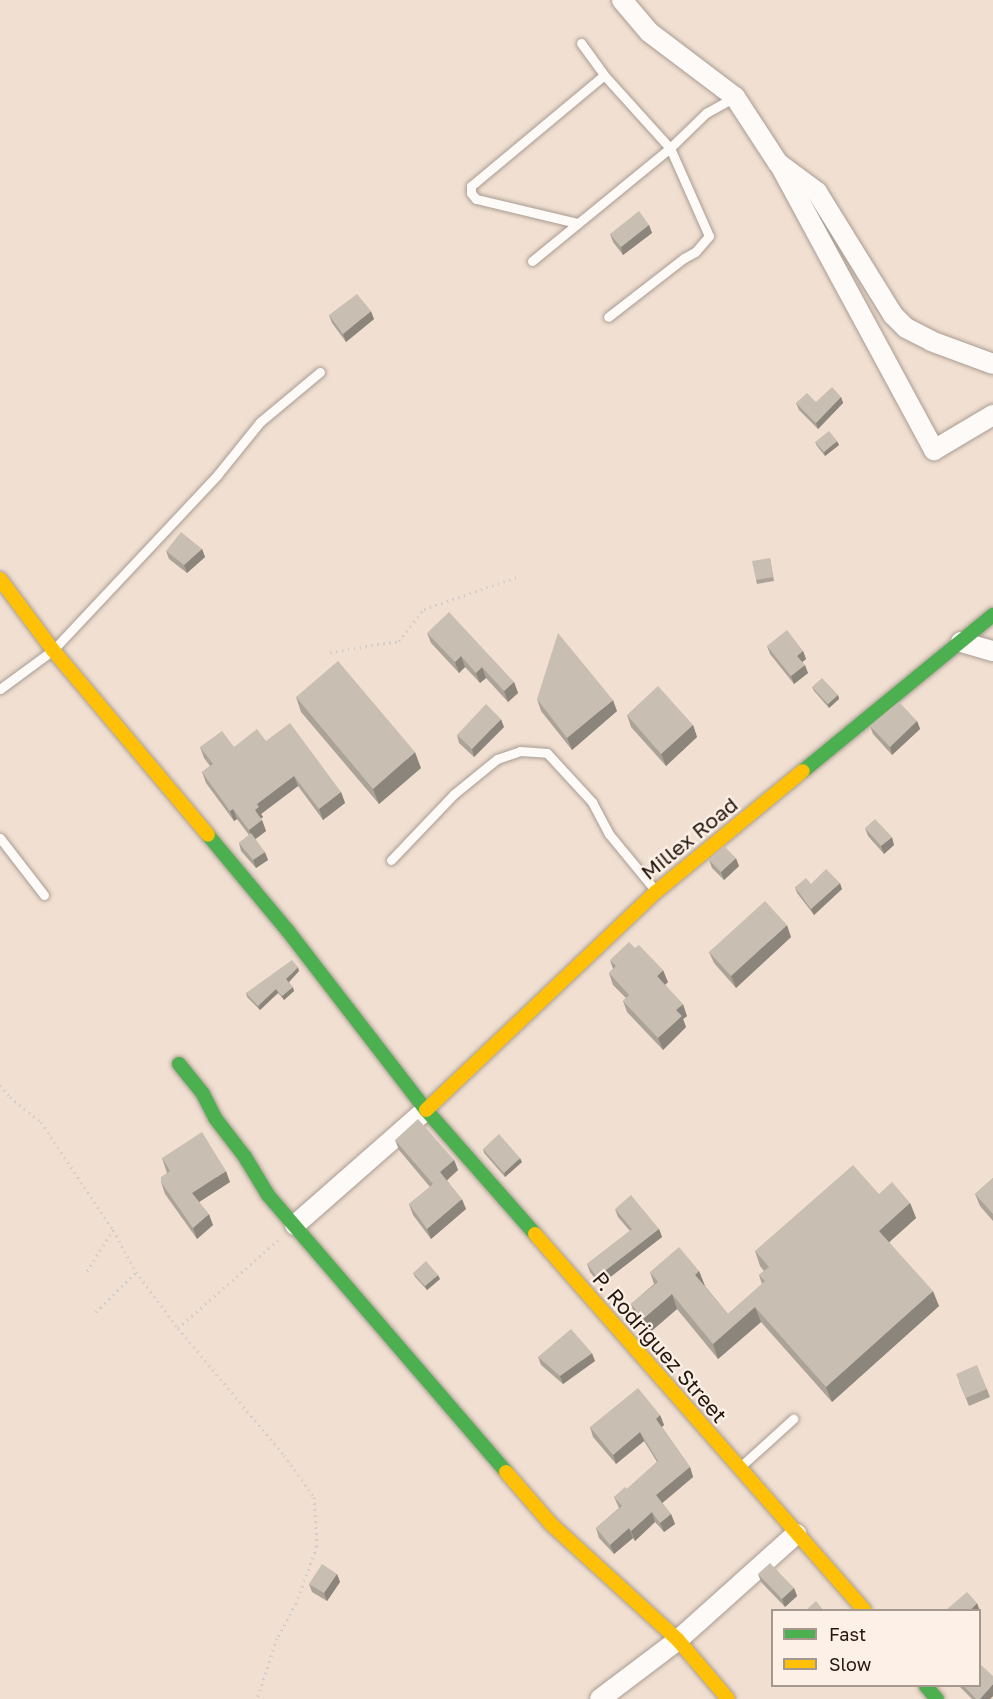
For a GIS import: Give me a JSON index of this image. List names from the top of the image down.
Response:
{
  "streets": {
    "street": ["Millex Road", "P. Rodriguez Street"]
  },
  "crossings": [
    ["Millex Road", "P. Rodriguez Street"]
  ],
  "legend": ["Fast", "Slow"]
}
